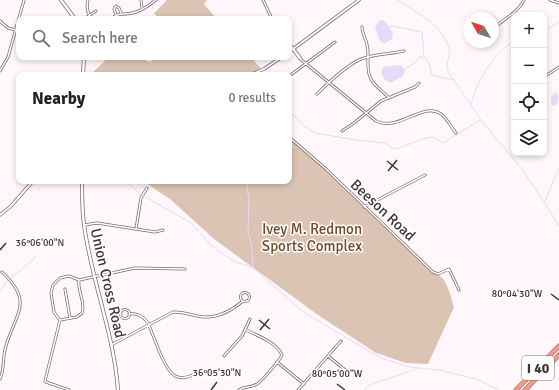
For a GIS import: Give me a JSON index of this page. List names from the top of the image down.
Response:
{
  "streets": {
    "highway": ["I 40"],
    "main road": ["Union Cross Road"],
    "street": ["Beeson Road"]
  },
  "parks": ["Ivey M. Redmon Sports Complex"],
  "north": "top left",
  "page": {
    "map_buttons": ["+", "−"],
    "search": "Search here",
    "heading": ["Nearby", "0 results"]
  },
  "coordinates": [
    "36°06'00\"N",
    "80°04'30\"W",
    "36°05'30\"N",
    "80°05'00\"W"
  ]
}
